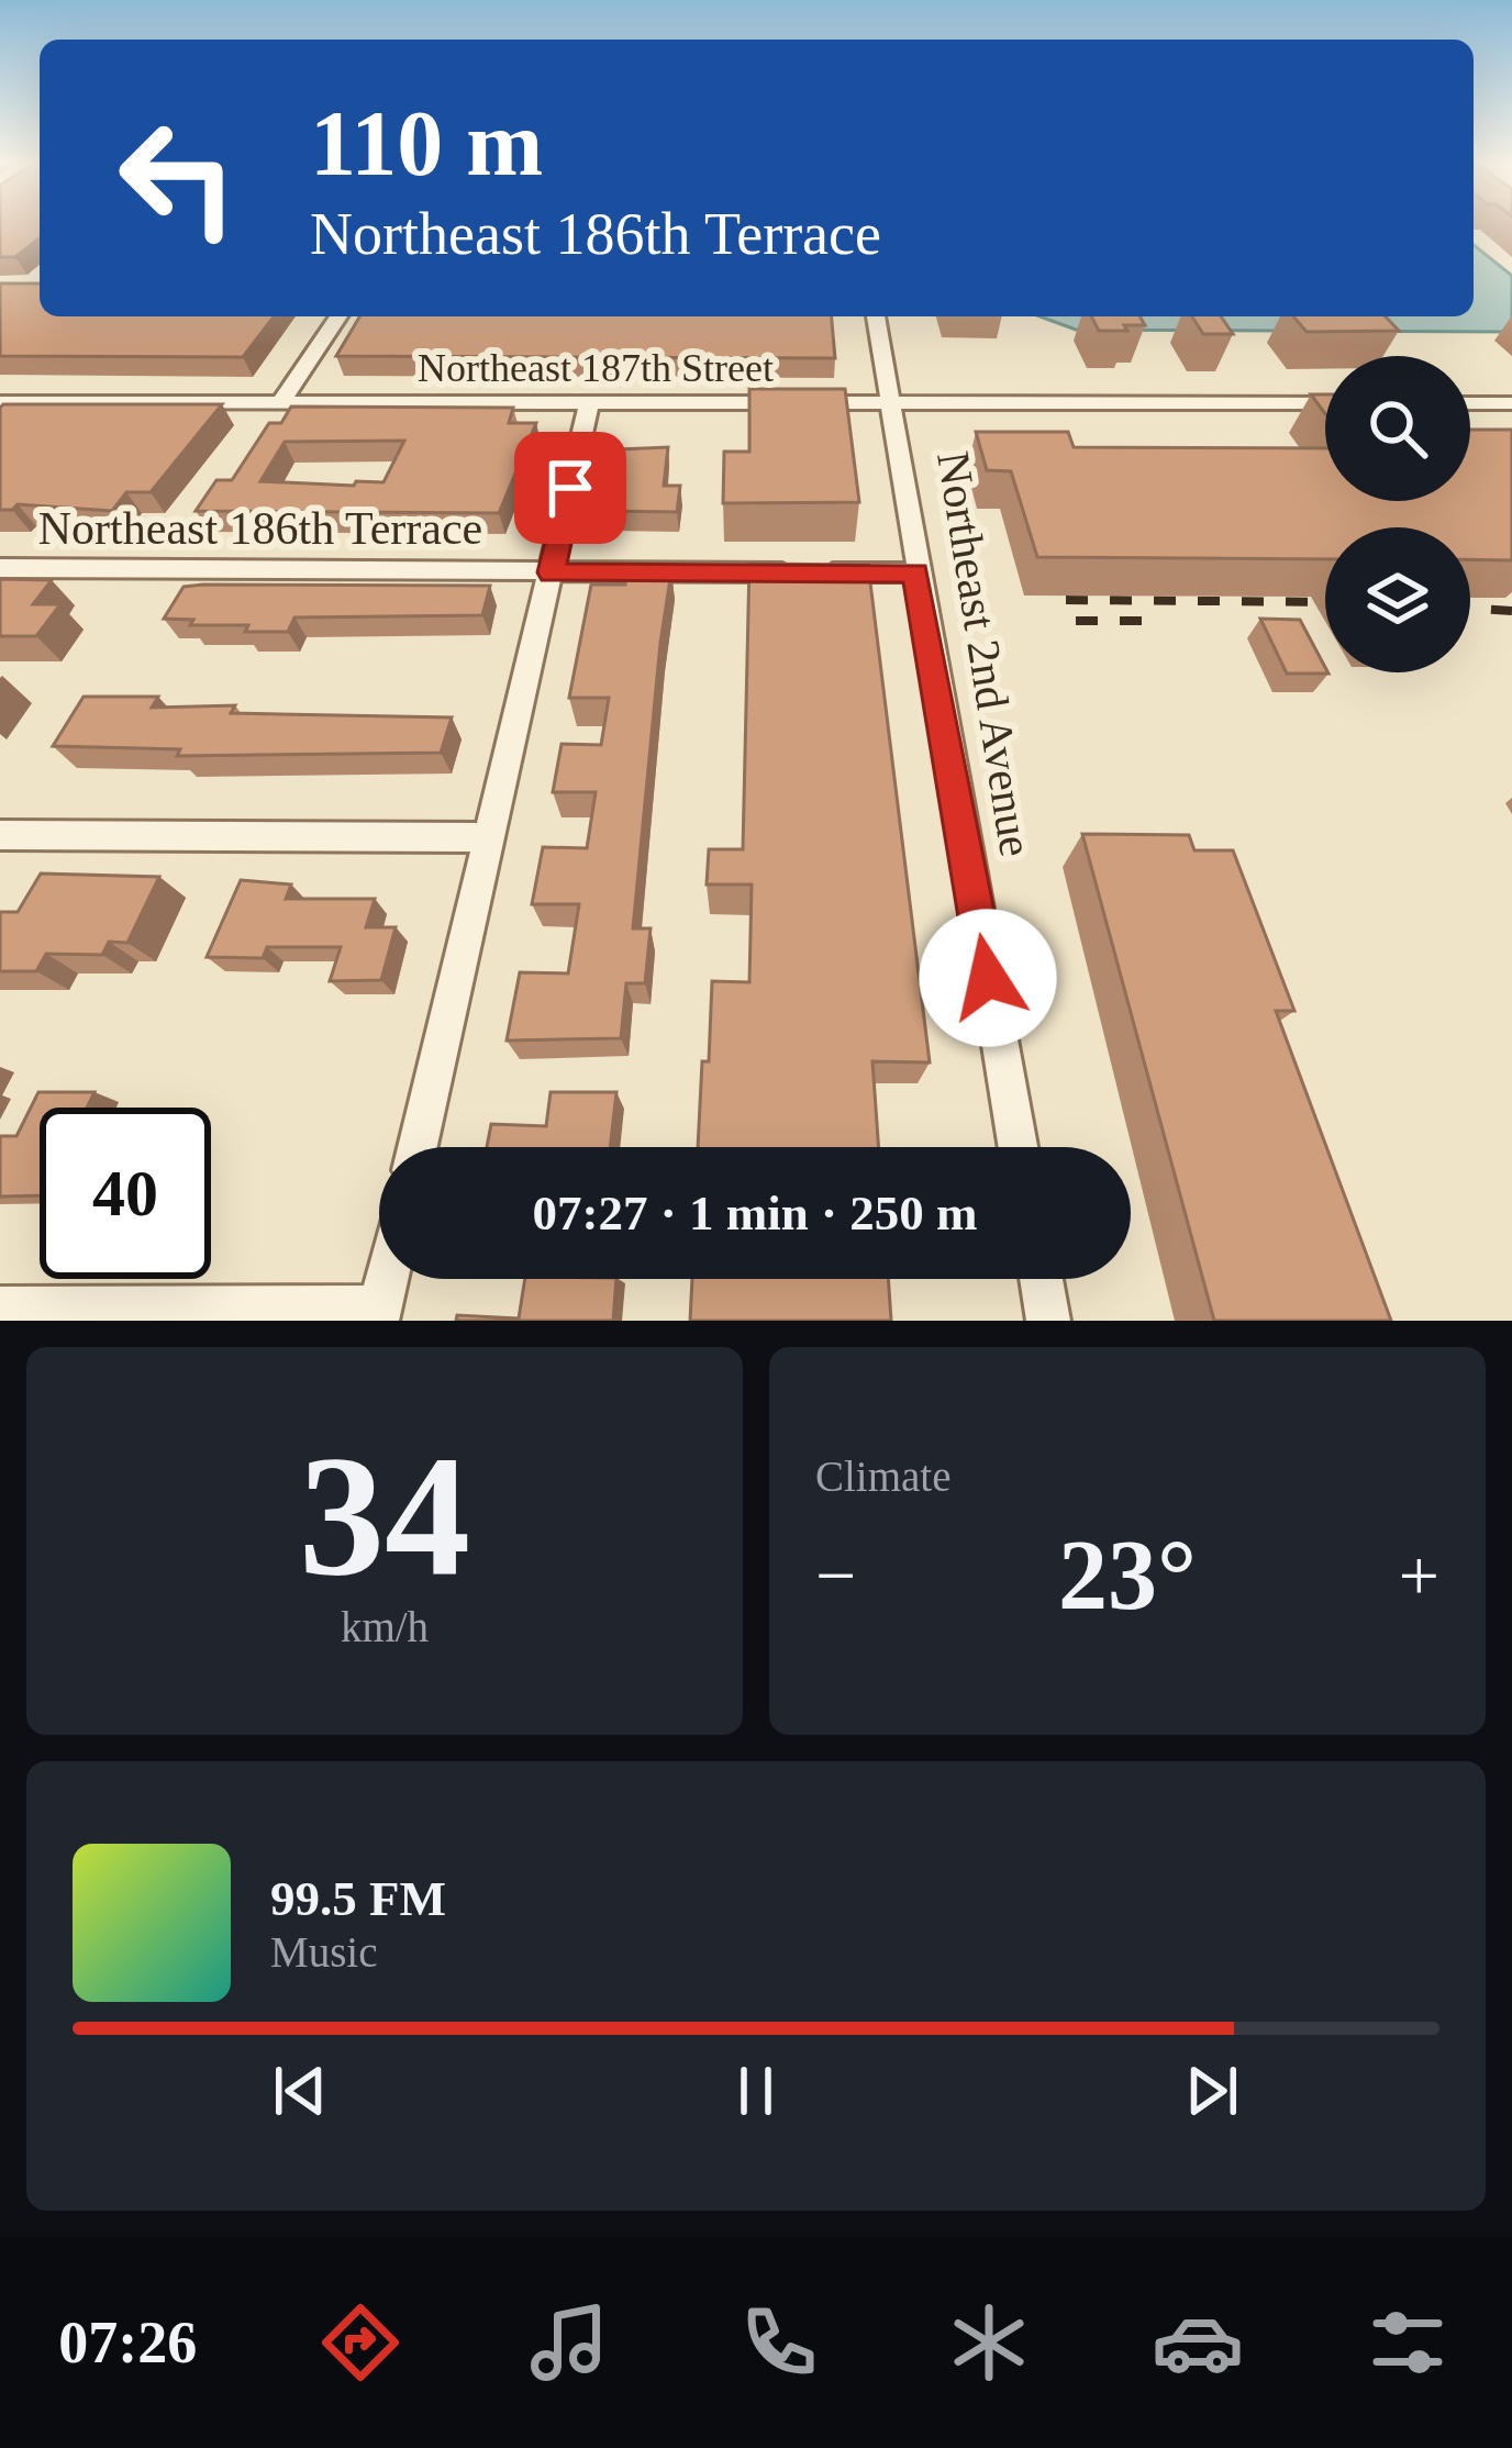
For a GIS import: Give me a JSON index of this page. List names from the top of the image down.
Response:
{
  "streets": {
    "street": ["Northeast 187th Street", "Northeast 186th Terrace", "Northeast 2nd Avenue"]
  },
  "crossings": [
    ["Northeast 187th Street", "Northeast 2nd Avenue"],
    ["Northeast 186th Terrace", "Northeast 2nd Avenue"]
  ],
  "page": {
    "turn": ["110 m", "Northeast 186th Terrace"],
    "limit": "40",
    "trip": "07:27 · 1 min · 250 m",
    "tile": [
      ["34", "km/h"],
      "Climate"
    ],
    "heat": ["−", "23°", "+"],
    "song": ["99.5 FM", "Music"],
    "tabs": "07:26"
  }
}
